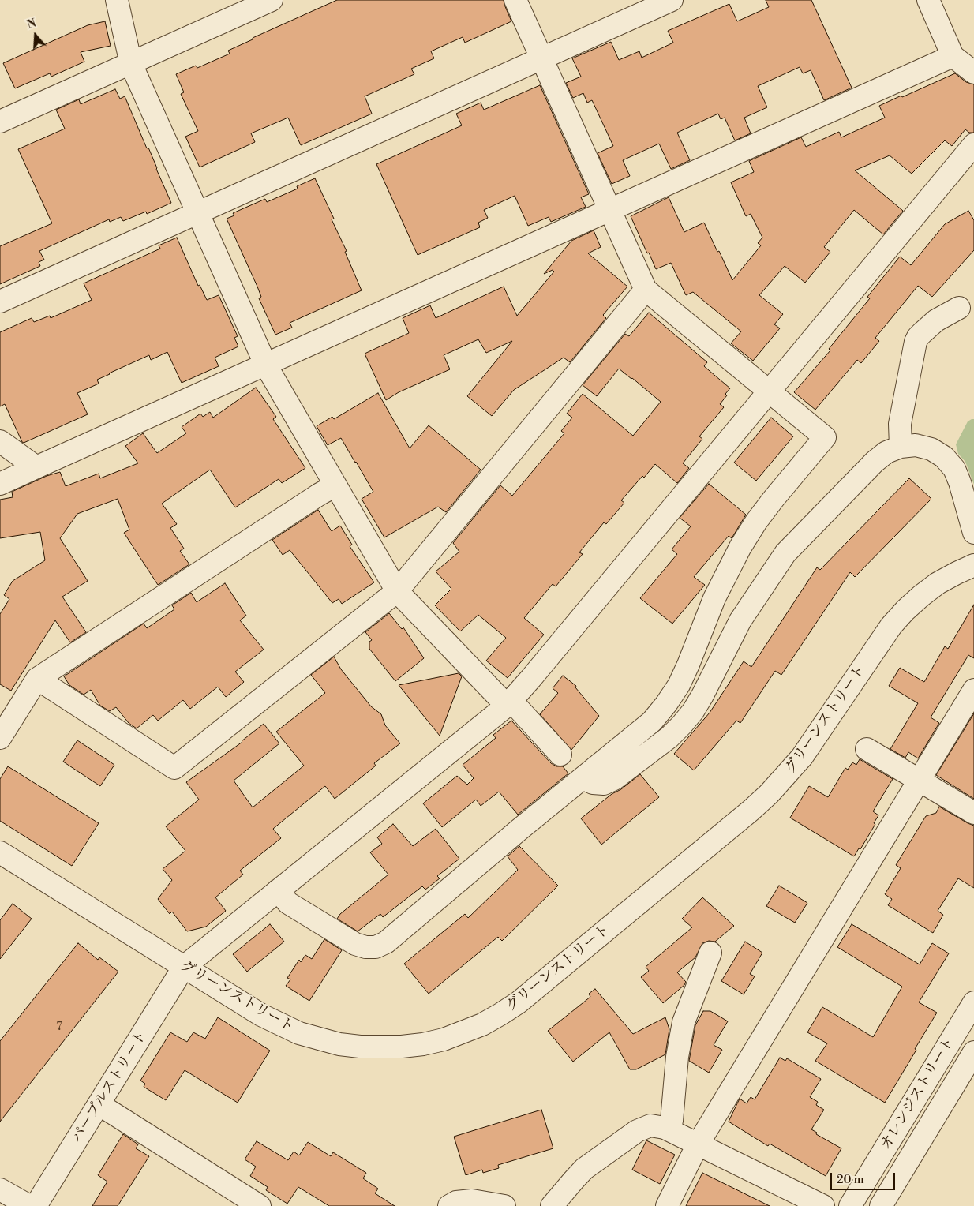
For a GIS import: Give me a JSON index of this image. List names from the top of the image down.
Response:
{
  "streets": {
    "street": ["グリーンストリート", "パープルストリート", "オレンジストリート"]
  },
  "crossings": [
    ["グリーンストリート", "パープルストリート"]
  ],
  "house_numbers": ["7"],
  "scale_bar": "20 m",
  "north": "top"
}
